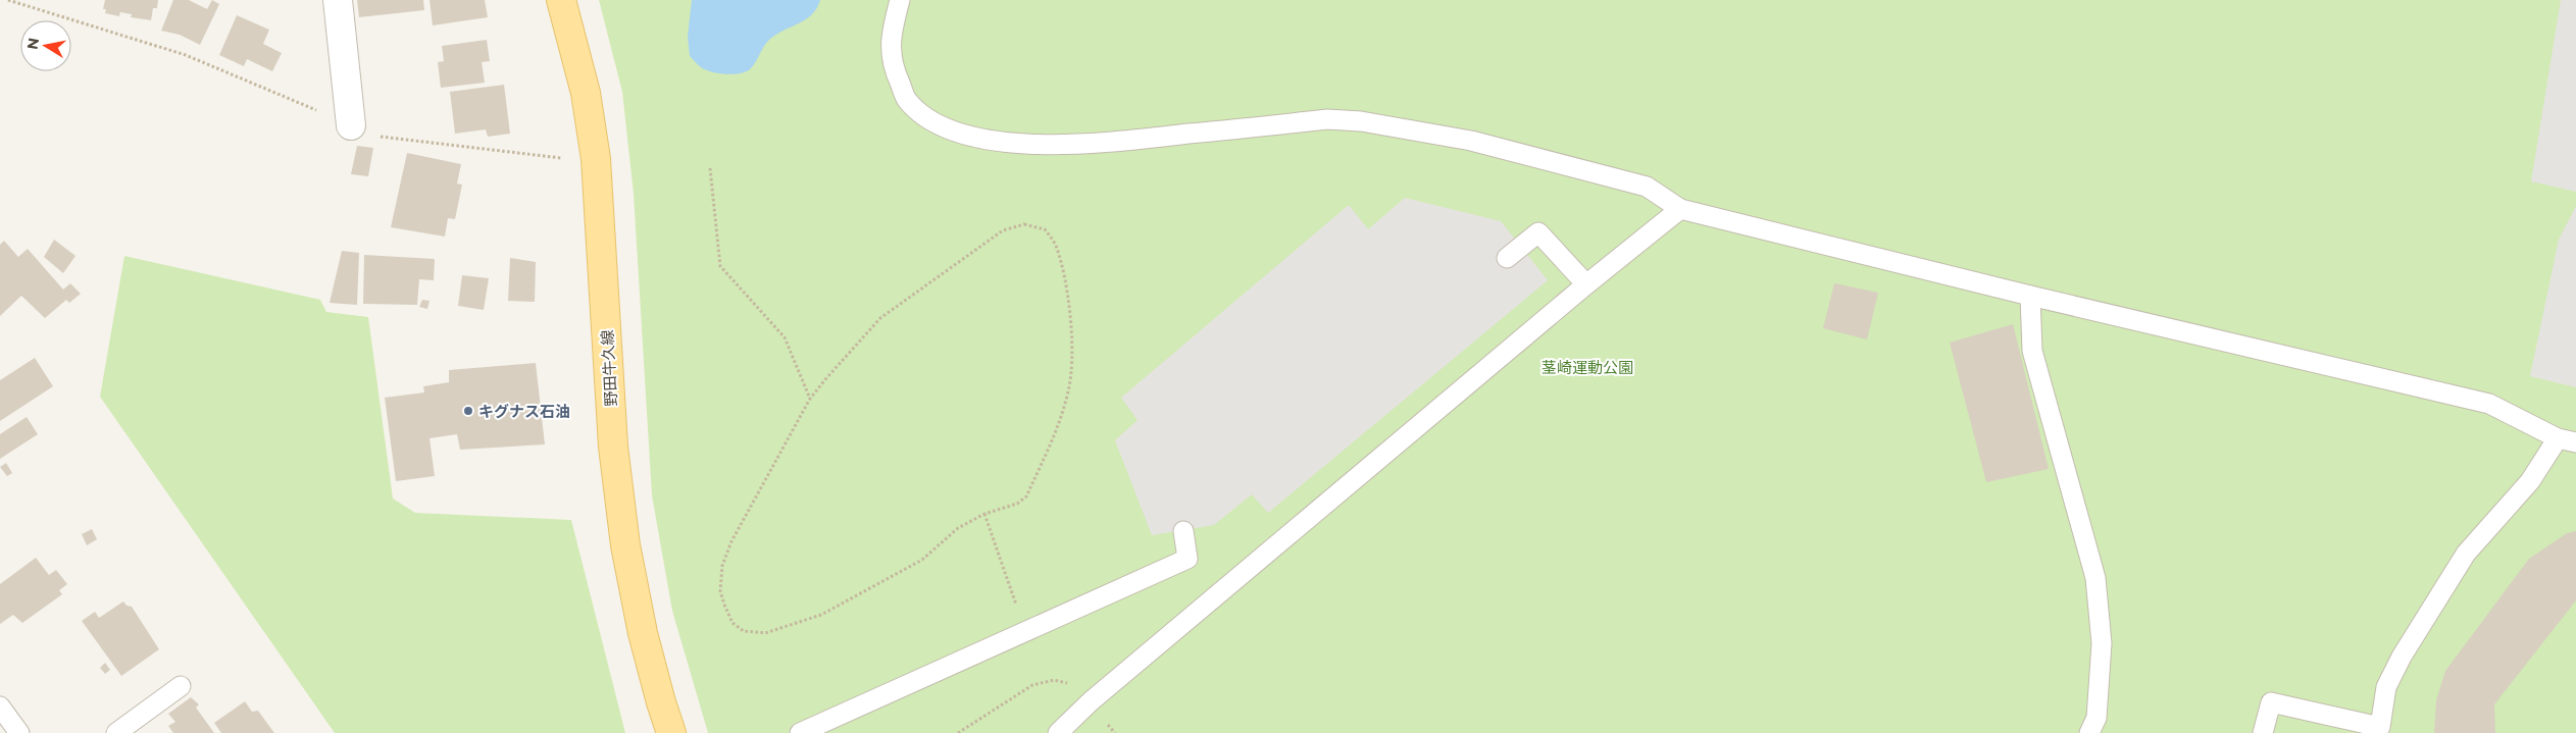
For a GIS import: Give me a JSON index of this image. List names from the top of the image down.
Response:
{
  "streets": {
    "main road": ["野田牛久線"]
  },
  "parks": ["茎崎運動公園"],
  "places": ["キグナス石油"],
  "north": "left"
}
